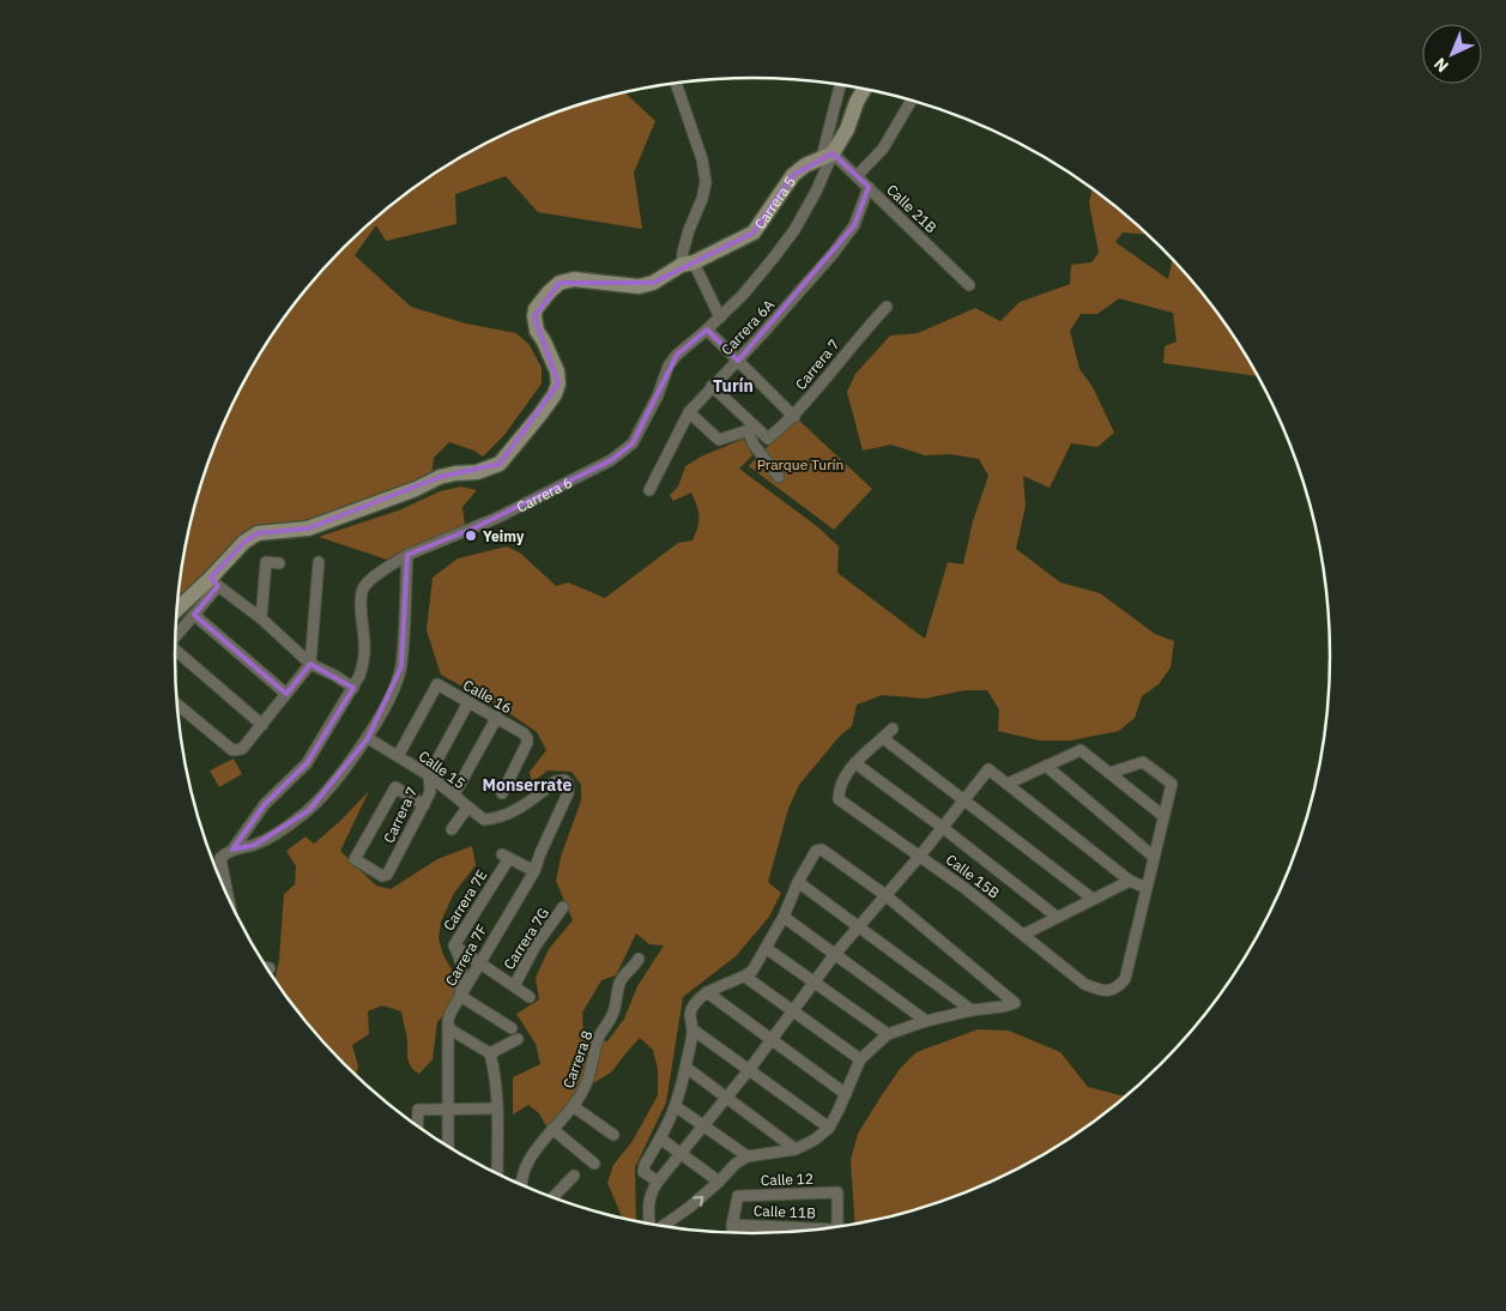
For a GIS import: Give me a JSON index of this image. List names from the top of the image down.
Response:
{
  "streets": {
    "street": [
      "Carrera 5",
      "Calle 21B",
      "Carrera 6A",
      "Carrera 7",
      "Carrera 6",
      "Calle 16",
      "Calle 15",
      "Calle 15B",
      "Carrera 7E",
      "Carrera 7G",
      "Carrera 7F",
      "Carrera 8",
      "Calle 12",
      "Calle 11B"
    ]
  },
  "crossings": [
    ["Carrera 5", "Calle 21B"],
    ["Carrera 5", "Carrera 6"],
    ["Calle 21B", "Carrera 6A"],
    ["Calle 21B", "Carrera 6"],
    ["Carrera 7", "Calle 16"],
    ["Carrera 7", "Calle 15"],
    ["Calle 16", "Calle 15"],
    ["Calle 15", "Carrera 7F"],
    ["Carrera 7E", "Carrera 7F"],
    ["Calle 12", "Calle 11B"]
  ],
  "districts": ["Turín", "Monserrate"],
  "parks": ["Prarque Turín"],
  "places": ["Yeimy"],
  "north": "bottom left"
}
